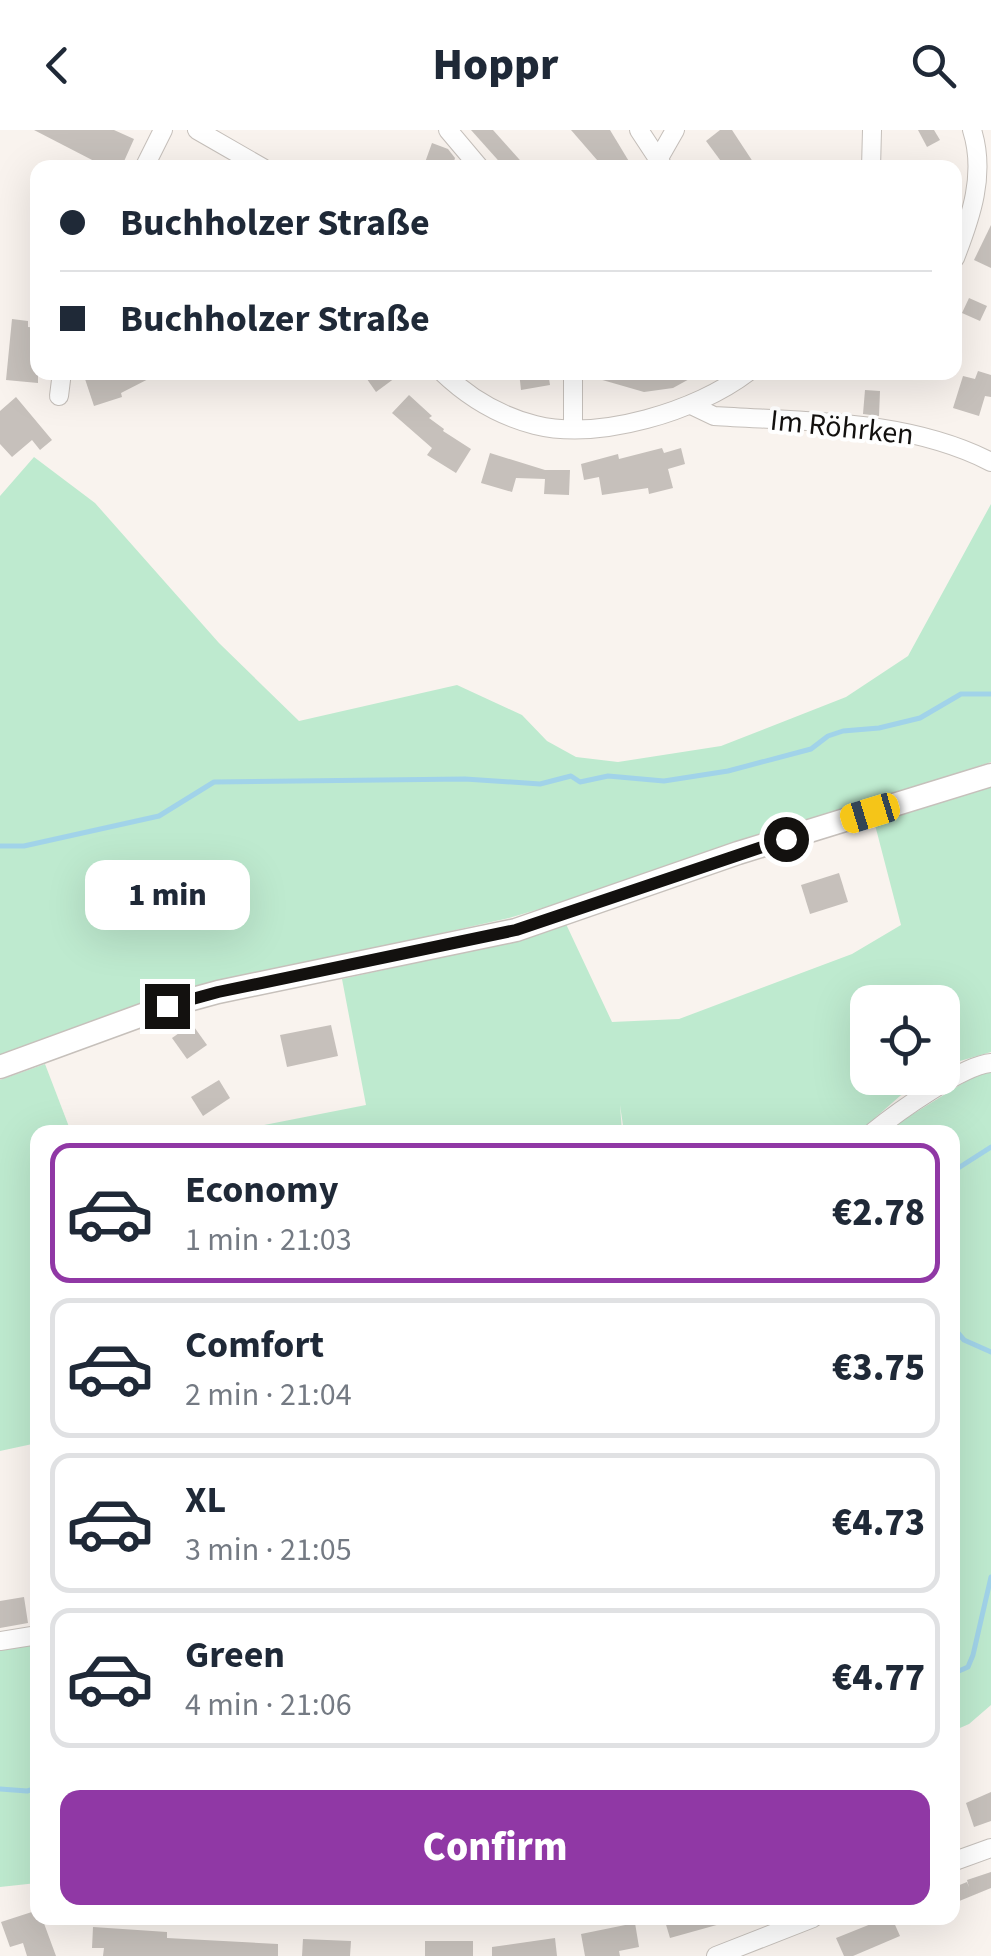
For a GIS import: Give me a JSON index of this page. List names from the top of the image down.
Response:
{
  "streets": {
    "street": ["Im Röhrken"]
  },
  "page": {
    "header": "Hoppr",
    "banner": ["Buchholzer Straße", "Buchholzer Straße"],
    "bubble": "1 min",
    "list": [
      {
        "name": "Economy",
        "note": "1 min · 21:03",
        "value": "€2.78"
      },
      {
        "name": "Comfort",
        "note": "2 min · 21:04",
        "value": "€3.75"
      },
      {
        "name": "XL",
        "note": "3 min · 21:05",
        "value": "€4.73"
      },
      {
        "name": "Green",
        "note": "4 min · 21:06",
        "value": "€4.77"
      }
    ],
    "buttons": "Confirm"
  }
}
